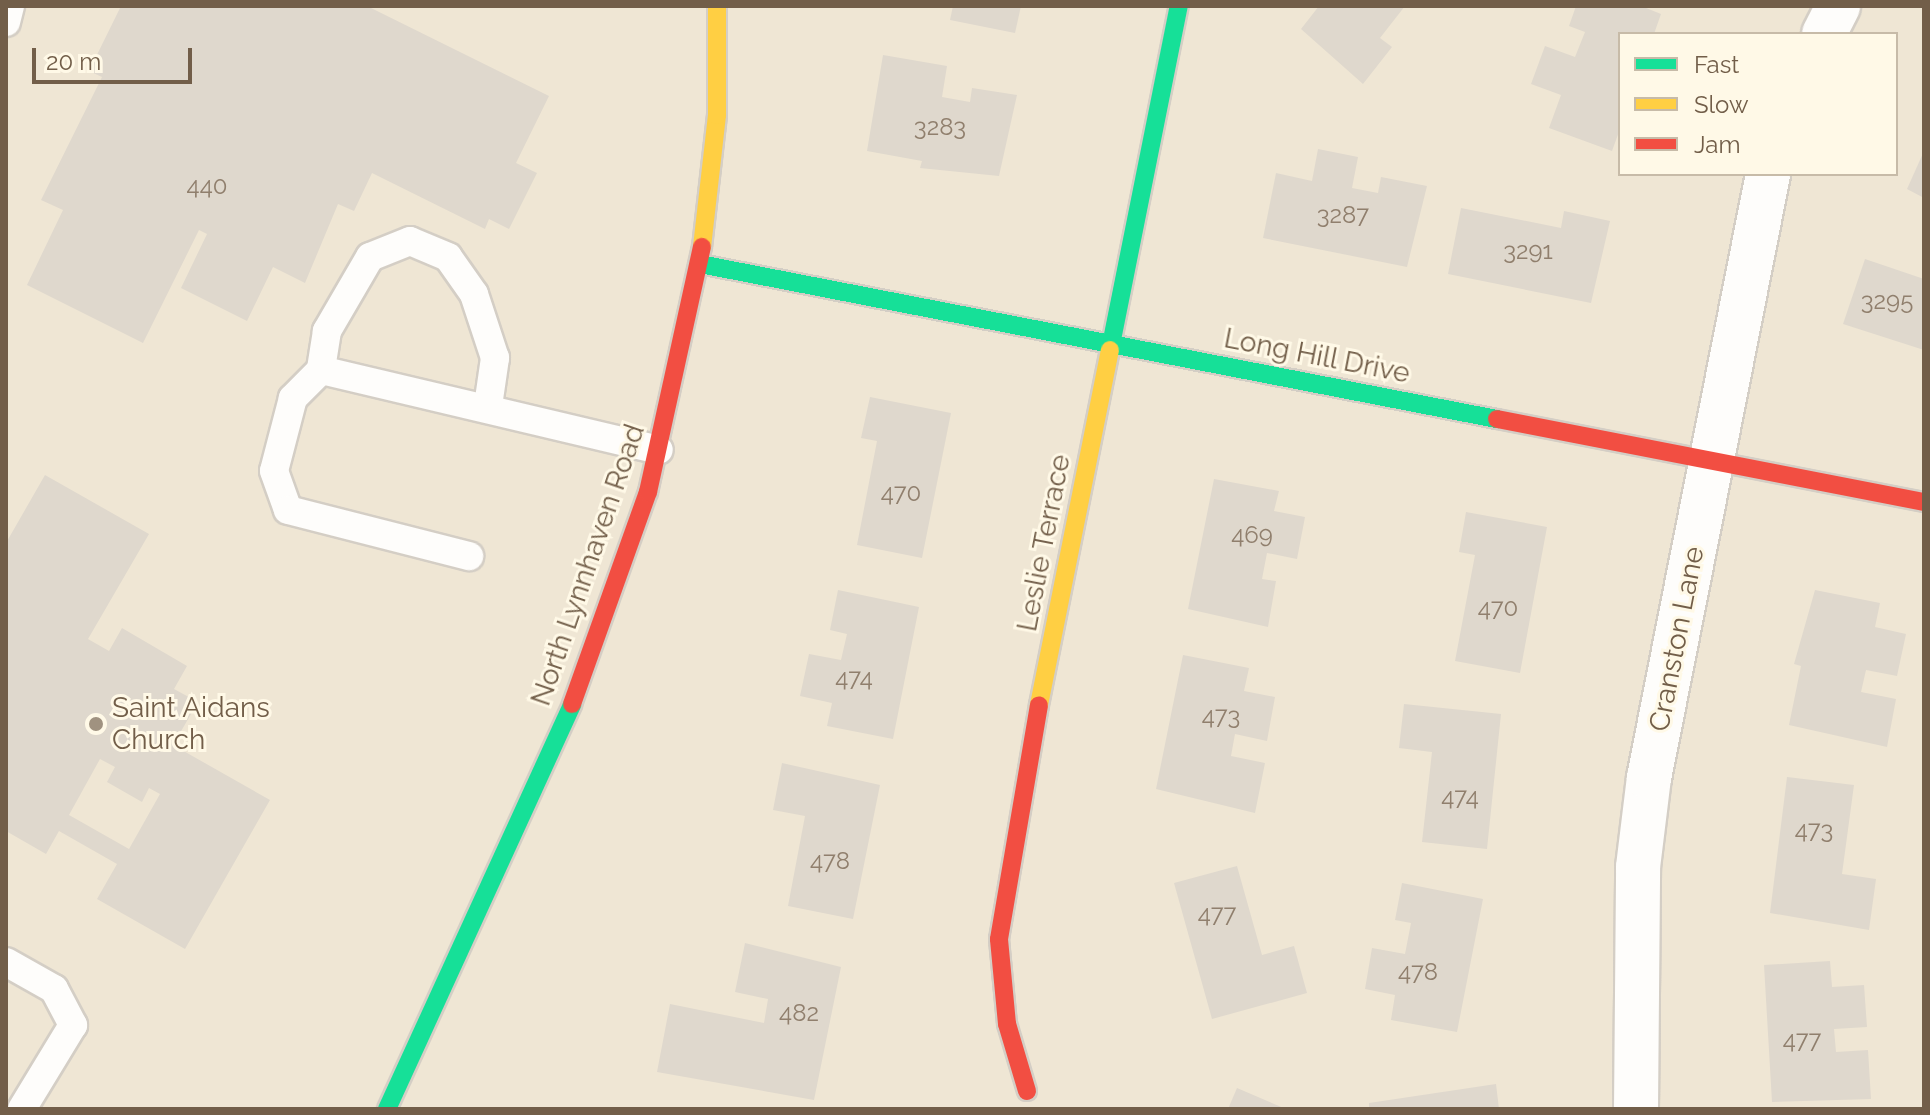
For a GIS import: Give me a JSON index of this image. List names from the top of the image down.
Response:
{
  "streets": {
    "street": [
      "Long Hill Drive",
      "Leslie Terrace",
      "North Lynnhaven Road",
      "Cranston Lane"
    ]
  },
  "crossings": [
    ["Long Hill Drive", "Leslie Terrace"],
    ["Long Hill Drive", "North Lynnhaven Road"],
    ["Long Hill Drive", "Cranston Lane"]
  ],
  "places": ["Saint Aidans Church"],
  "house_numbers": [
    "3283",
    "440",
    "3287",
    "3291",
    "3295",
    "470",
    "469",
    "470",
    "474",
    "473",
    "474",
    "473",
    "478",
    "477",
    "478",
    "482",
    "477"
  ],
  "legend": ["Fast", "Slow", "Jam"],
  "scale_bar": "20 m"
}
